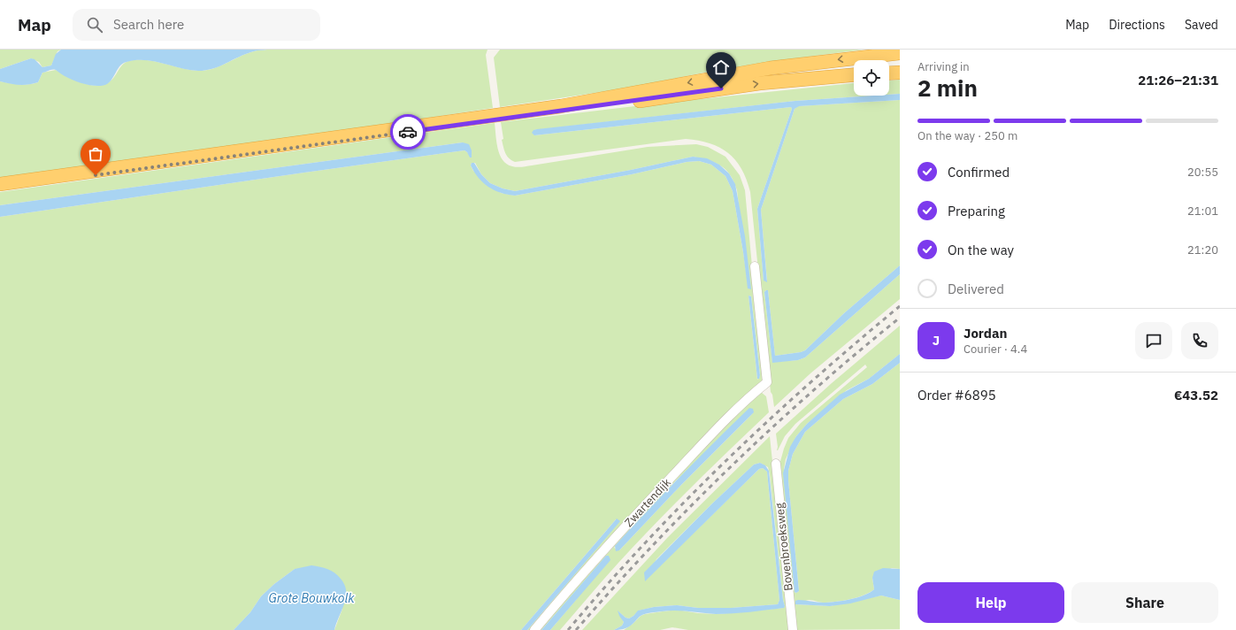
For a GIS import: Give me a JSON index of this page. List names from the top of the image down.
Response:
{
  "streets": {
    "street": ["Zwartendijk", "Bovenbroeksweg"]
  },
  "water": ["Grote Bouwkolk"],
  "page": {
    "header": "Map",
    "search": "Search here",
    "nav": ["Map", "Directions", "Saved"],
    "heading": ["2 min", "Arriving in", "21:26–21:31"],
    "panel": [
      "Jordan",
      "Courier · 4.4",
      "Order #6895",
      "€43.52"
    ],
    "bar": "On the way · 250 m",
    "list": [
      ["Confirmed", "20:55"],
      ["Preparing", "21:01"],
      ["On the way", "21:20"],
      "Delivered"
    ],
    "round": "J",
    "buttons": ["Help", "Share"]
  }
}
